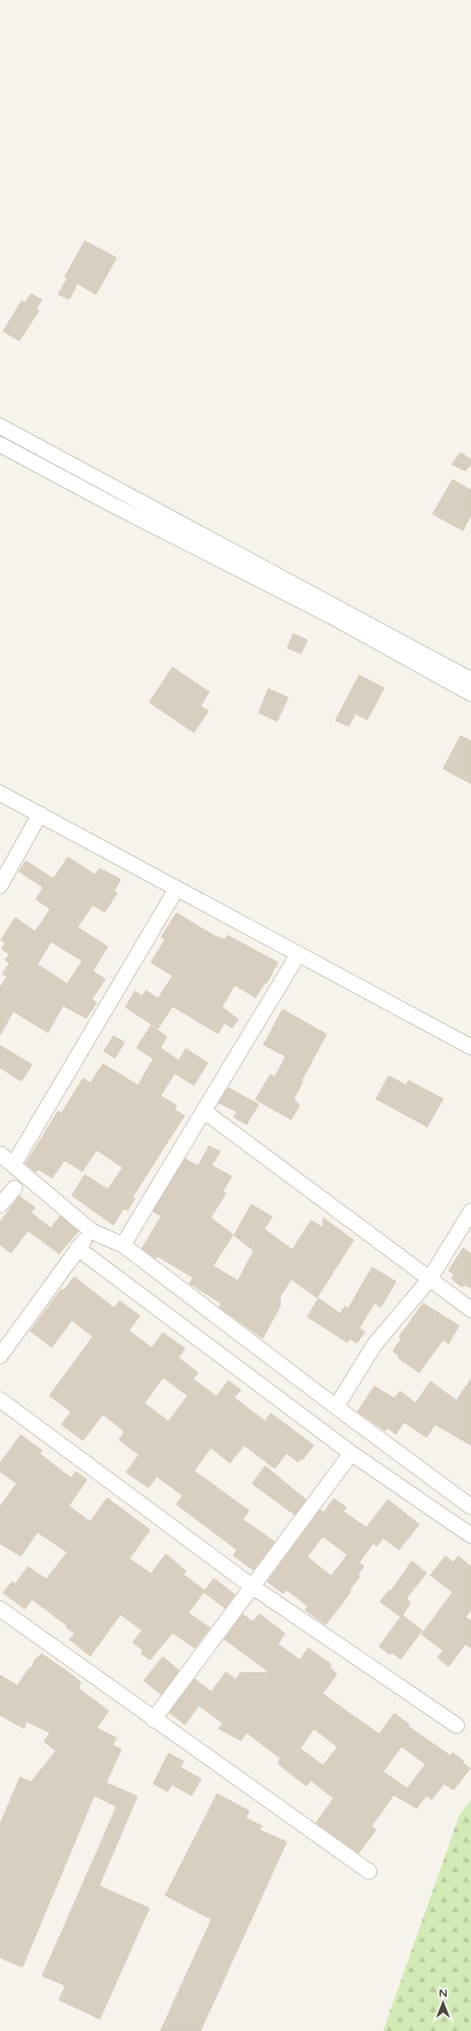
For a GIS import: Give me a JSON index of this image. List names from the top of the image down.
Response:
{
  "north": "top"
}
